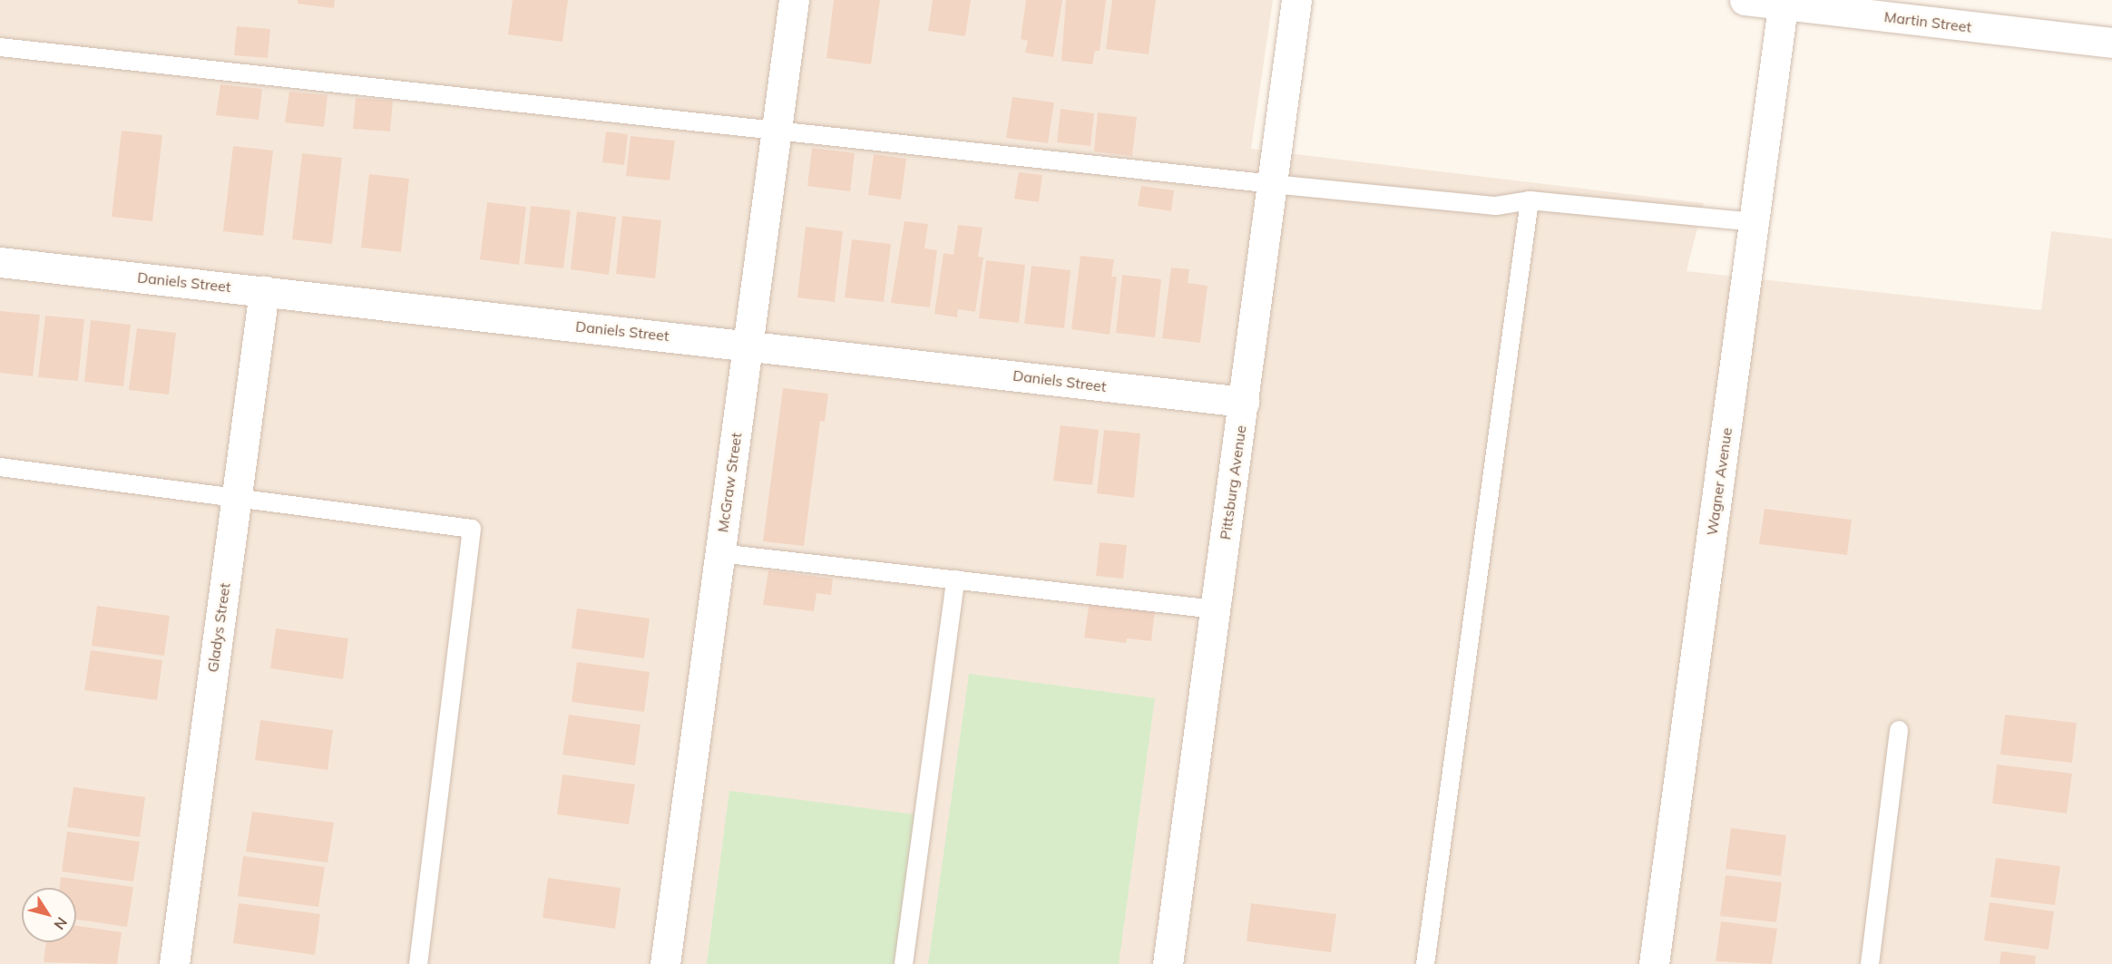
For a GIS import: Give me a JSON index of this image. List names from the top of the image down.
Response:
{
  "streets": {
    "street": [
      "Martin Street",
      "Daniels Street",
      "Wagner Avenue",
      "McGraw Street",
      "Pittsburg Avenue",
      "Gladys Street"
    ]
  },
  "crossings": [
    ["Martin Street", "Wagner Avenue"],
    ["Daniels Street", "McGraw Street"],
    ["Daniels Street", "Pittsburg Avenue"],
    ["Daniels Street", "Gladys Street"]
  ],
  "north": "bottom right"
}
